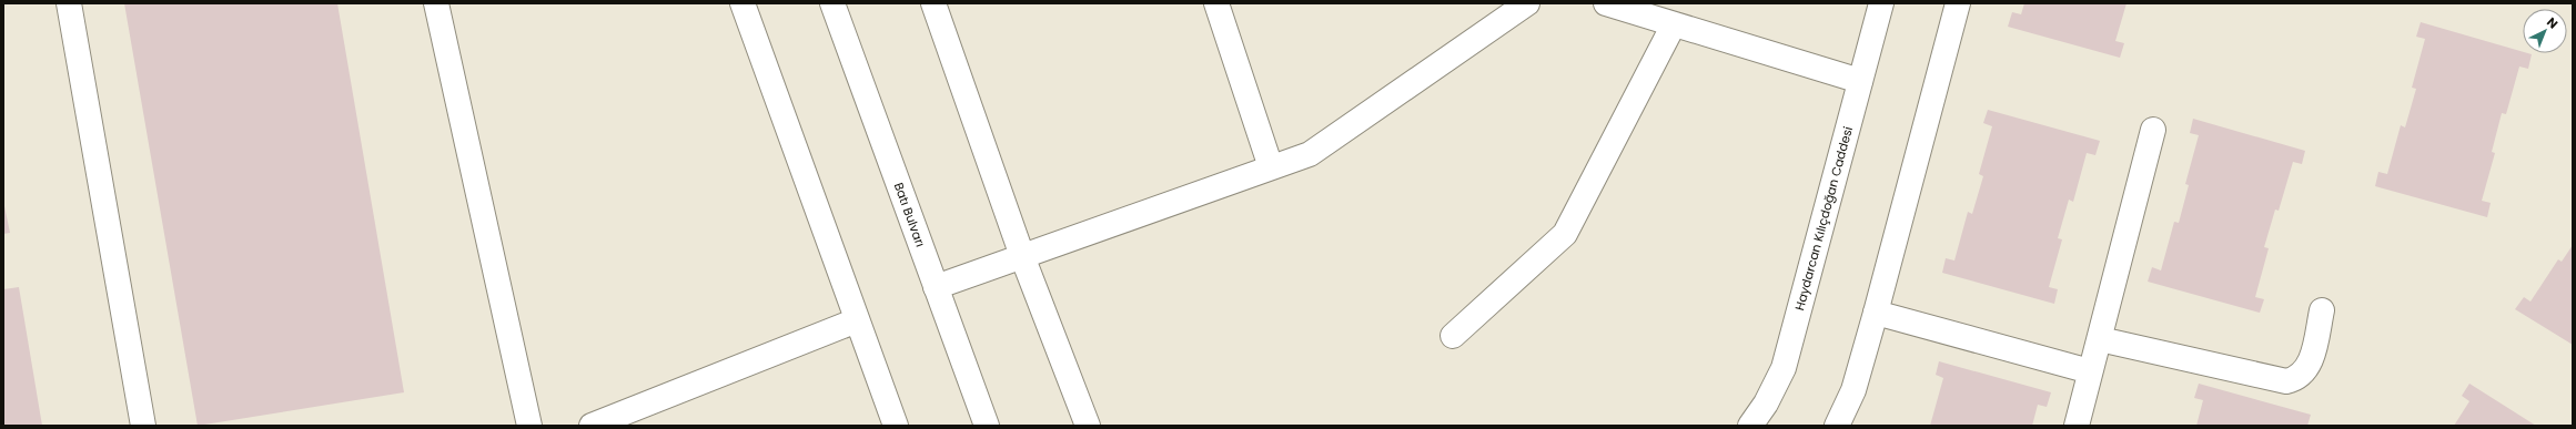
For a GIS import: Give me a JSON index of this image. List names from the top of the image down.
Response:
{
  "streets": {
    "street": ["Batı Bulvarı", "Haydarcan Kılıçdoğan Caddesi"]
  },
  "north": "top right"
}
